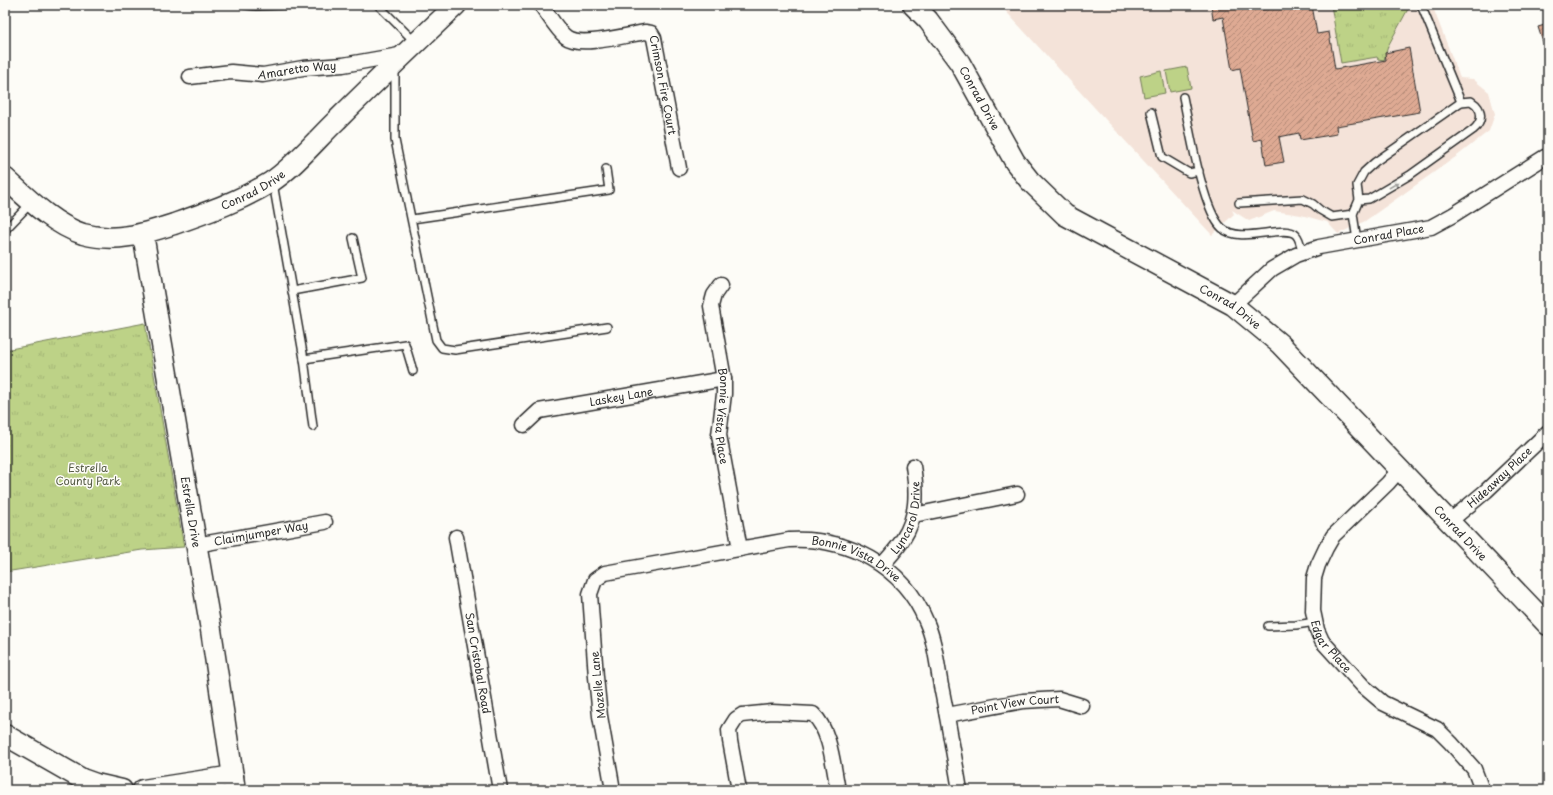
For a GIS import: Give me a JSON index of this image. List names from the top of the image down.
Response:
{
  "streets": {
    "street": [
      "Amaretto Way",
      "Crimson Fire Court",
      "Conrad Drive",
      "Conrad Place",
      "Laskey Lane",
      "Bonnie Vista Place",
      "Hideaway Place",
      "Estrella Drive",
      "Lyncarol Drive",
      "Claimjumper Way",
      "Bonnie Vista Drive",
      "Edgar Place",
      "San Cristobal Road",
      "Mozelle Lane",
      "Point View Court"
    ]
  },
  "crossings": [
    ["Amaretto Way", "Conrad Drive"],
    ["Conrad Drive", "Conrad Place"],
    ["Conrad Drive", "Hideaway Place"],
    ["Conrad Drive", "Estrella Drive"],
    ["Conrad Drive", "Edgar Place"],
    ["Laskey Lane", "Bonnie Vista Place"],
    ["Bonnie Vista Place", "Bonnie Vista Drive"],
    ["Estrella Drive", "Claimjumper Way"],
    ["Lyncarol Drive", "Bonnie Vista Drive"],
    ["Bonnie Vista Drive", "Mozelle Lane"],
    ["Bonnie Vista Drive", "Point View Court"]
  ],
  "parks": ["Estrella County Park"]
}
